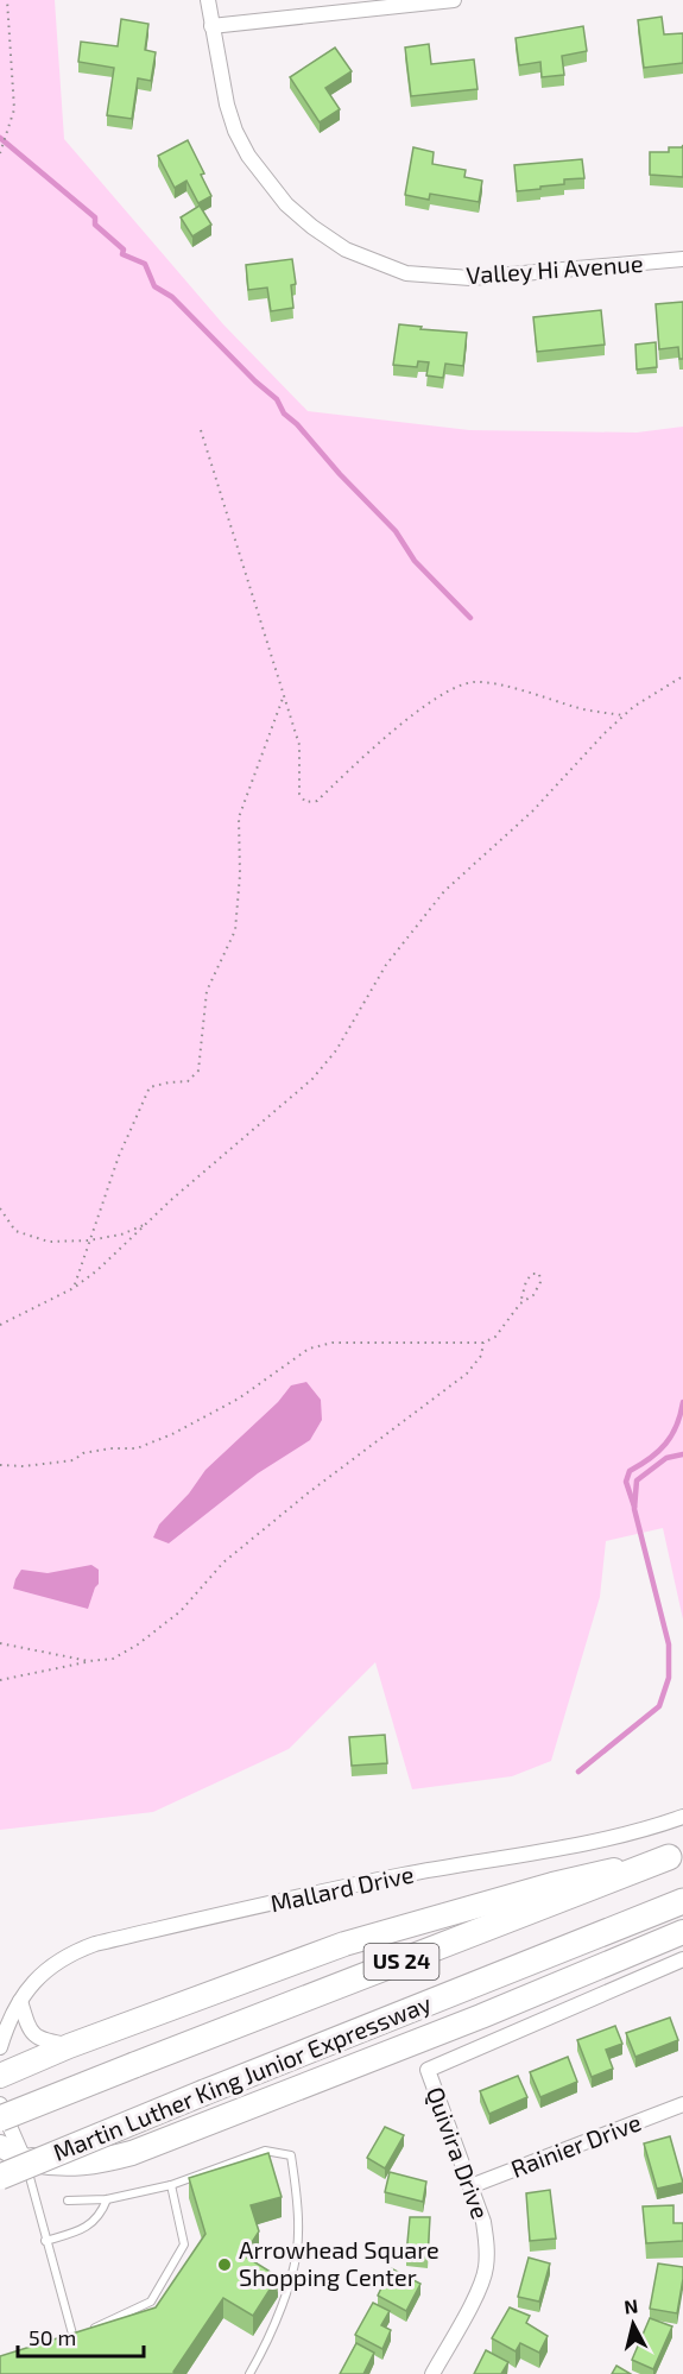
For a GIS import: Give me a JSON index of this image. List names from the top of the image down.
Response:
{
  "streets": {
    "highway": ["US 24", "Martin Luther King Junior Expressway"],
    "street": [
      "Valley Hi Avenue",
      "Mallard Drive",
      "Rainier Drive",
      "Quivira Drive"
    ]
  },
  "crossings": [
    ["Rainier Drive", "Quivira Drive"]
  ],
  "places": ["Arrowhead Square Shopping Center"],
  "scale_bar": "50 m",
  "north": "top"
}
